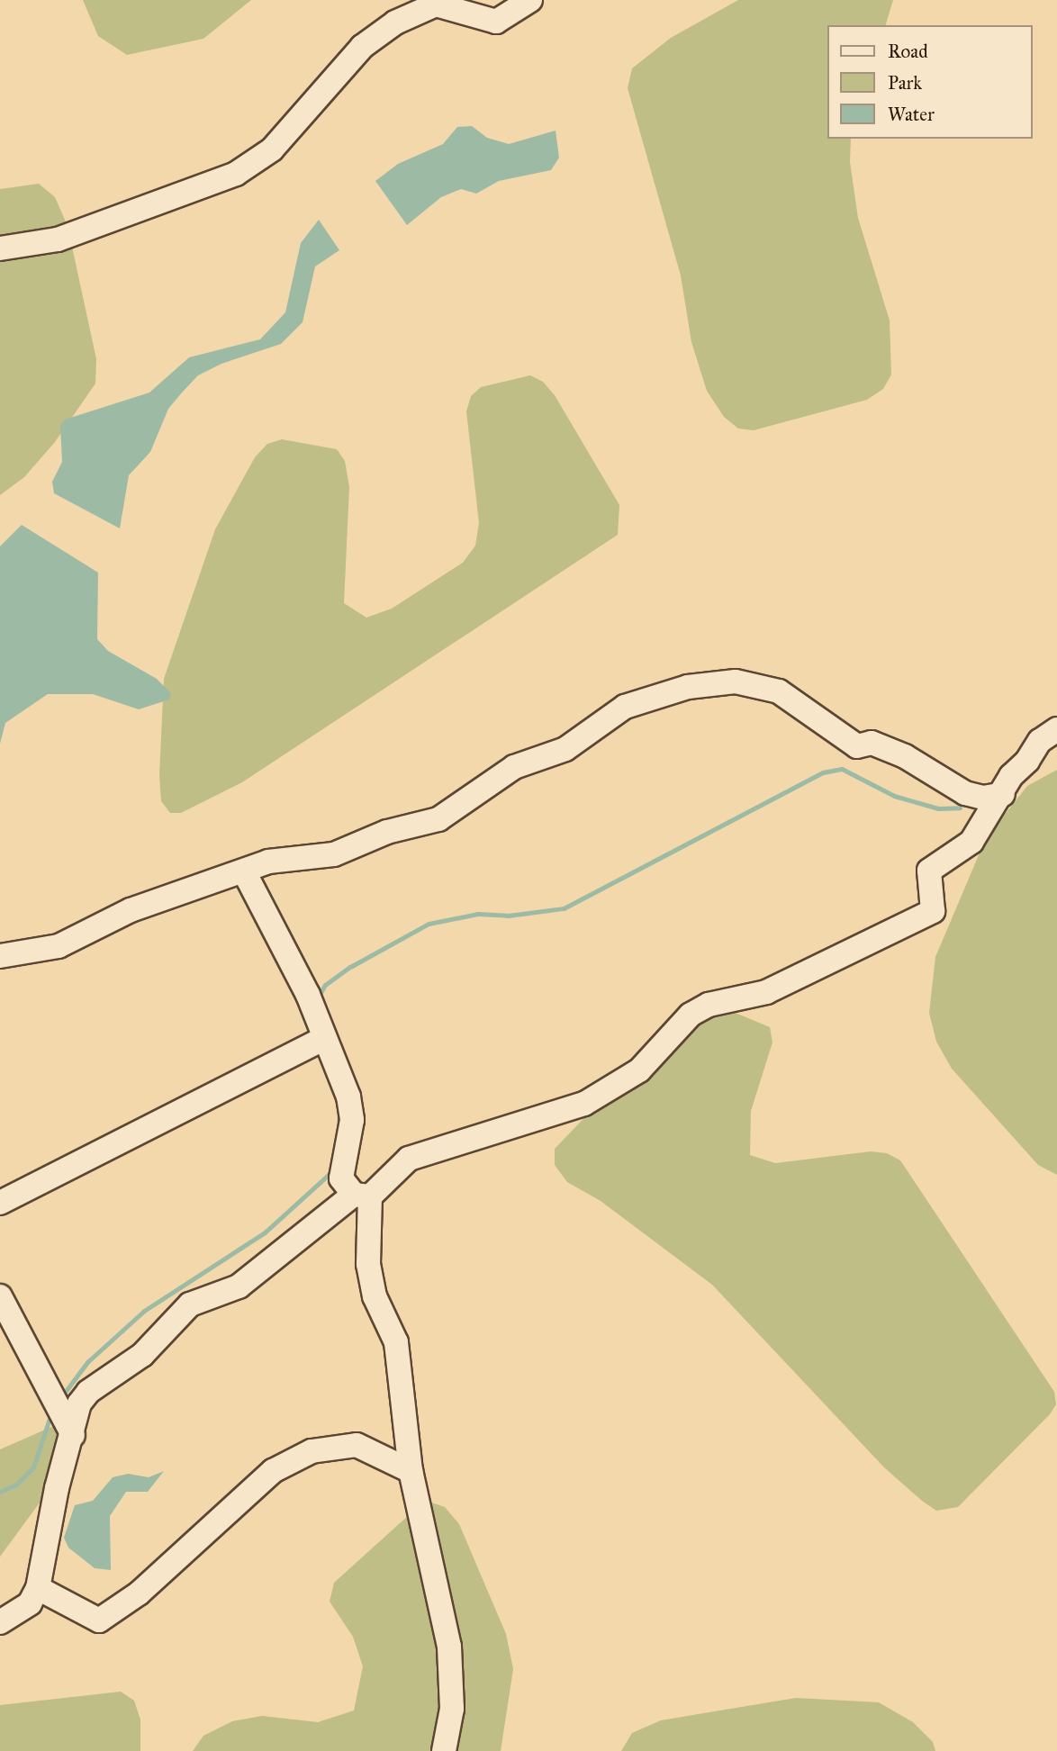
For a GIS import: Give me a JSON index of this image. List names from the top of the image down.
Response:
{
  "legend": ["Road", "Park", "Water"]
}
